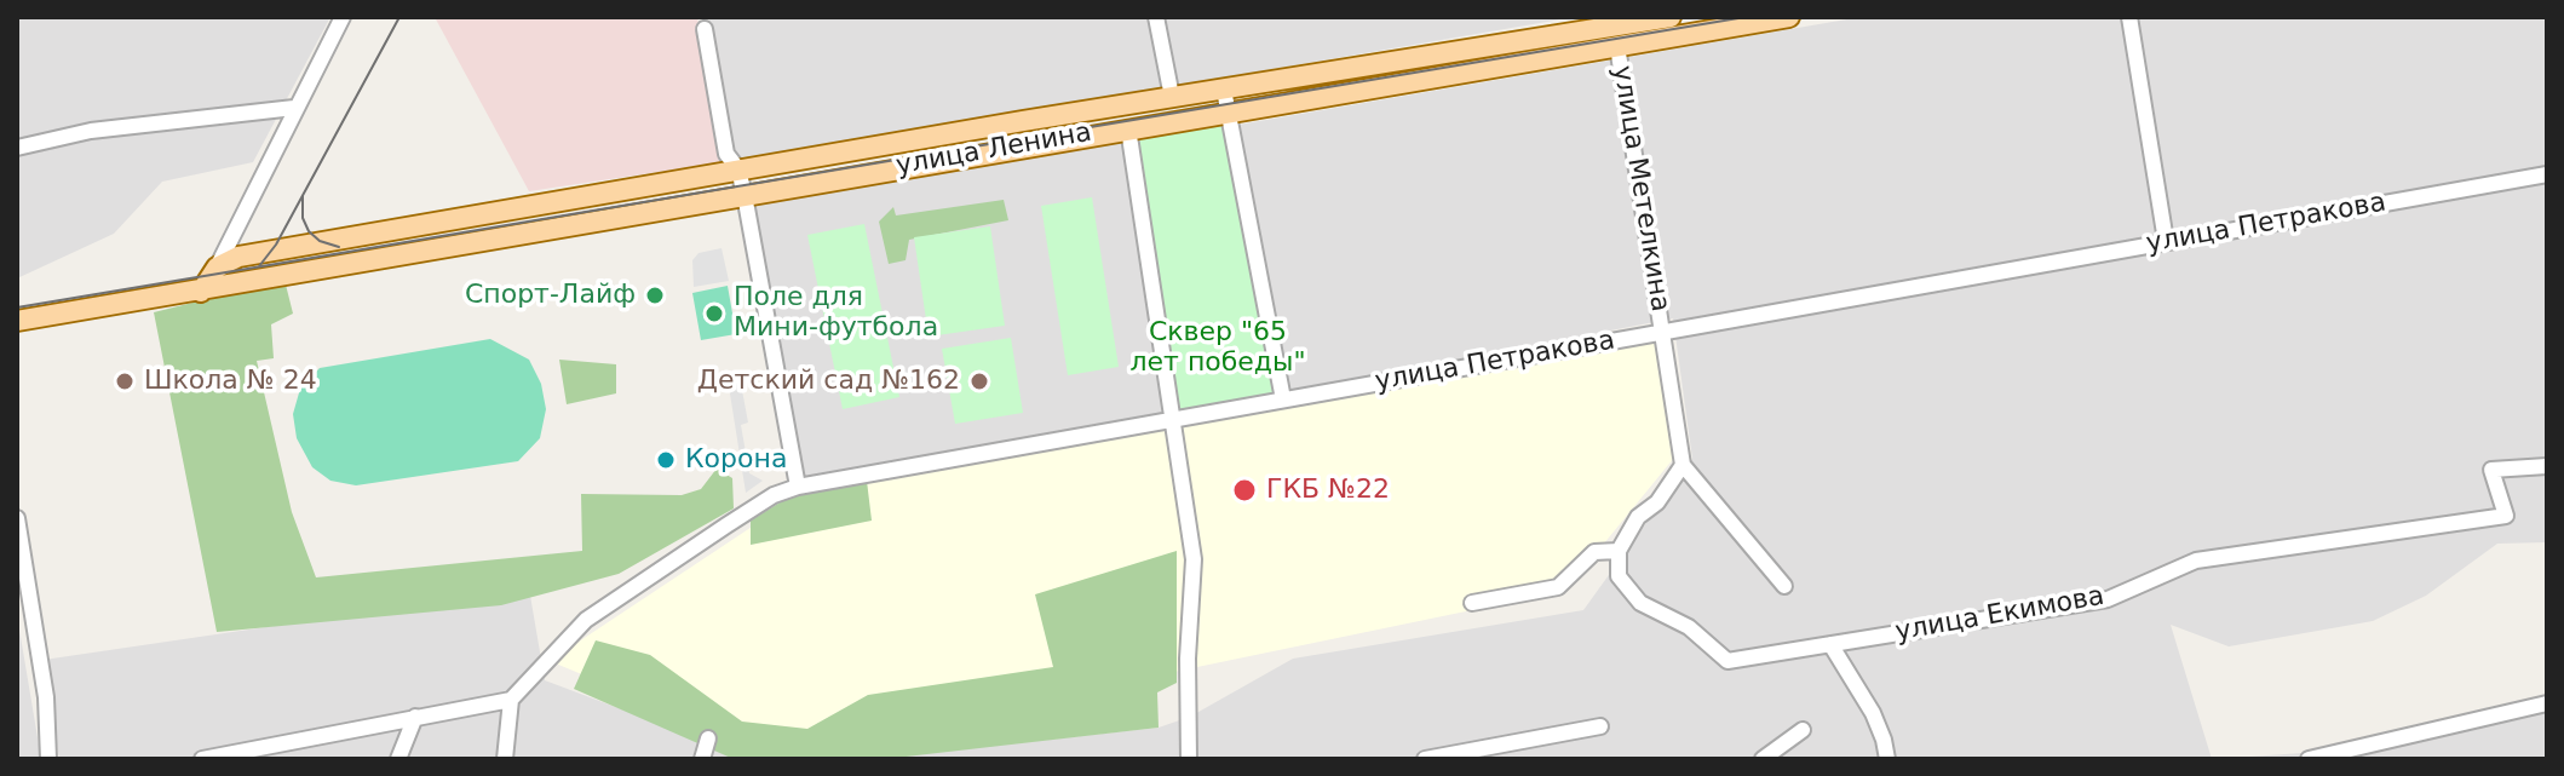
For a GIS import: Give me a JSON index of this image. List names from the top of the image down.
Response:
{
  "streets": {
    "main road": ["улица Ленина"],
    "street": ["улица Метелкина", "улица Петракова", "улица Екимова"]
  },
  "crossings": [
    ["улица Ленина", "улица Метелкина"],
    ["улица Метелкина", "улица Петракова"]
  ],
  "parks": ["Сквер \"65 лет победы\""],
  "places": [
    "Спорт-Лайф",
    "Поле для Мини-футбола",
    "Школа № 24",
    "Детский сад №162",
    "Корона",
    "ГКБ №22"
  ]
}
